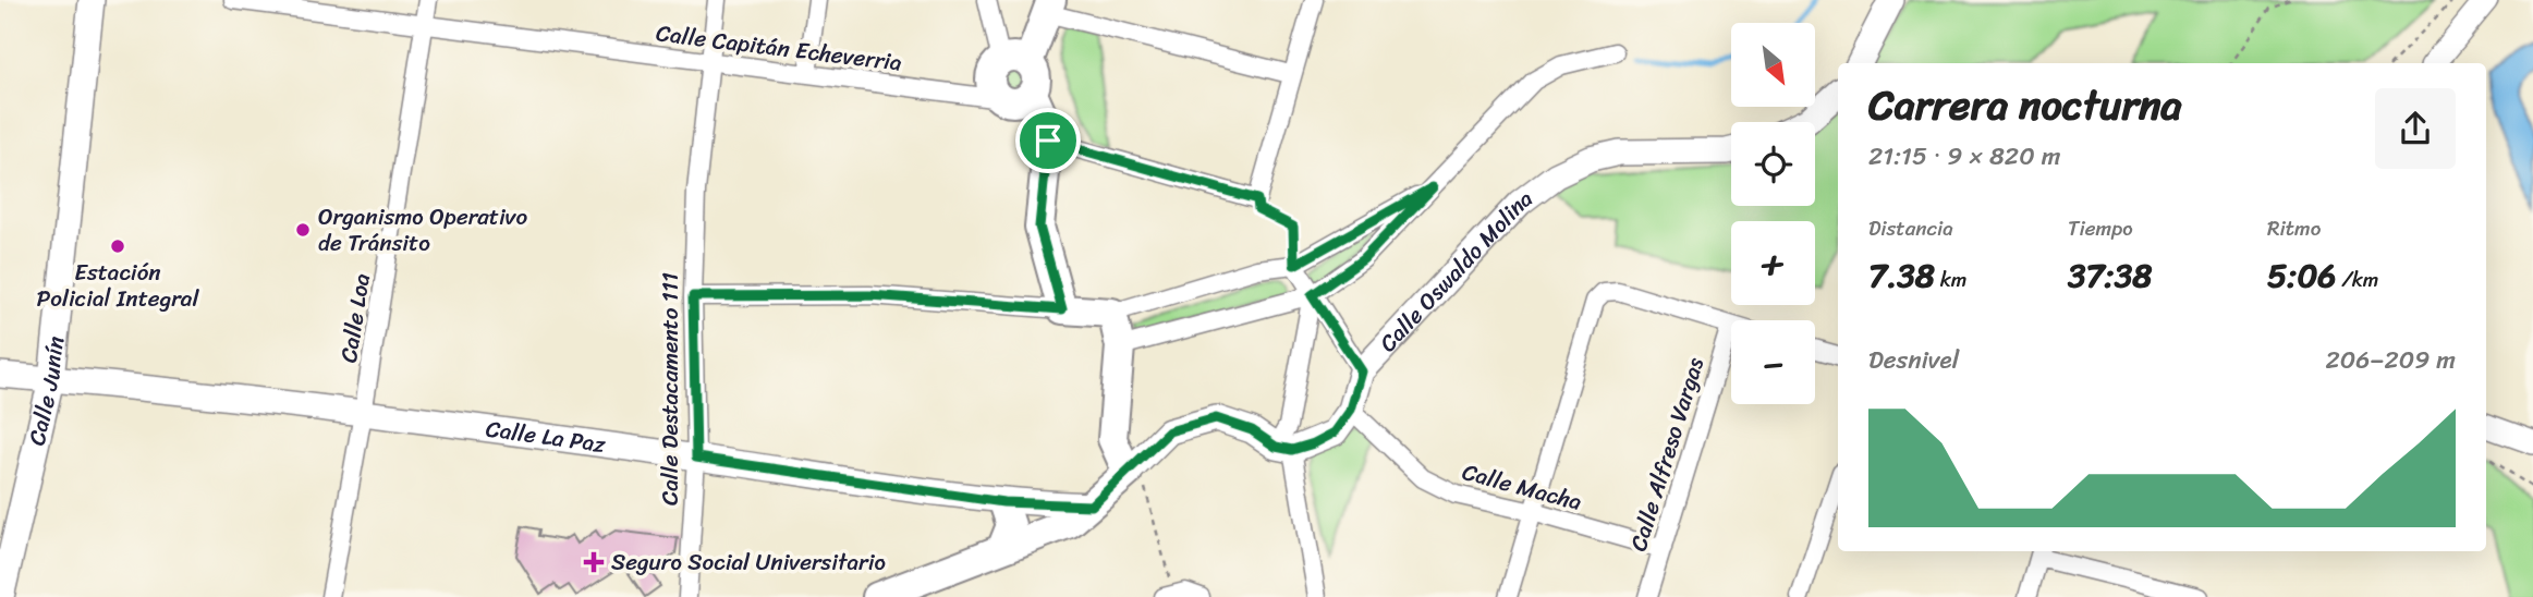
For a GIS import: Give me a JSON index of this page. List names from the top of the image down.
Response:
{
  "streets": {
    "main road": ["Calle Oswaldo Molina", "Calle Junín", "Calle La Paz"],
    "street": [
      "Calle Capitán Echeverria",
      "Calle Loa",
      "Calle Destacamento 111",
      "Calle Alfreso Vargas",
      "Calle Macha"
    ]
  },
  "crossings": [
    ["Calle Capitán Echeverria", "Calle Loa"],
    ["Calle Capitán Echeverria", "Calle Destacamento 111"],
    ["Calle Oswaldo Molina", "Calle Macha"],
    ["Calle Loa", "Calle La Paz"],
    ["Calle Destacamento 111", "Calle La Paz"],
    ["Calle Junín", "Calle La Paz"],
    ["Calle Alfreso Vargas", "Calle Macha"]
  ],
  "places": {
    "other": ["Organismo Operativo de Tránsito", "Estación Policial Integral"],
    "health": ["Seguro Social Universitario"]
  },
  "north": "bottom right",
  "page": {
    "map_buttons": ["+", "−"],
    "heading": ["Carrera nocturna", "21:15 · 9 × 820 m"],
    "stats": [
      ["Distancia", "7.38 km"],
      ["Tiempo", "37:38"],
      ["Ritmo", "5:06 /km"]
    ],
    "chart": ["Desnivel", "206–209 m"]
  }
}
